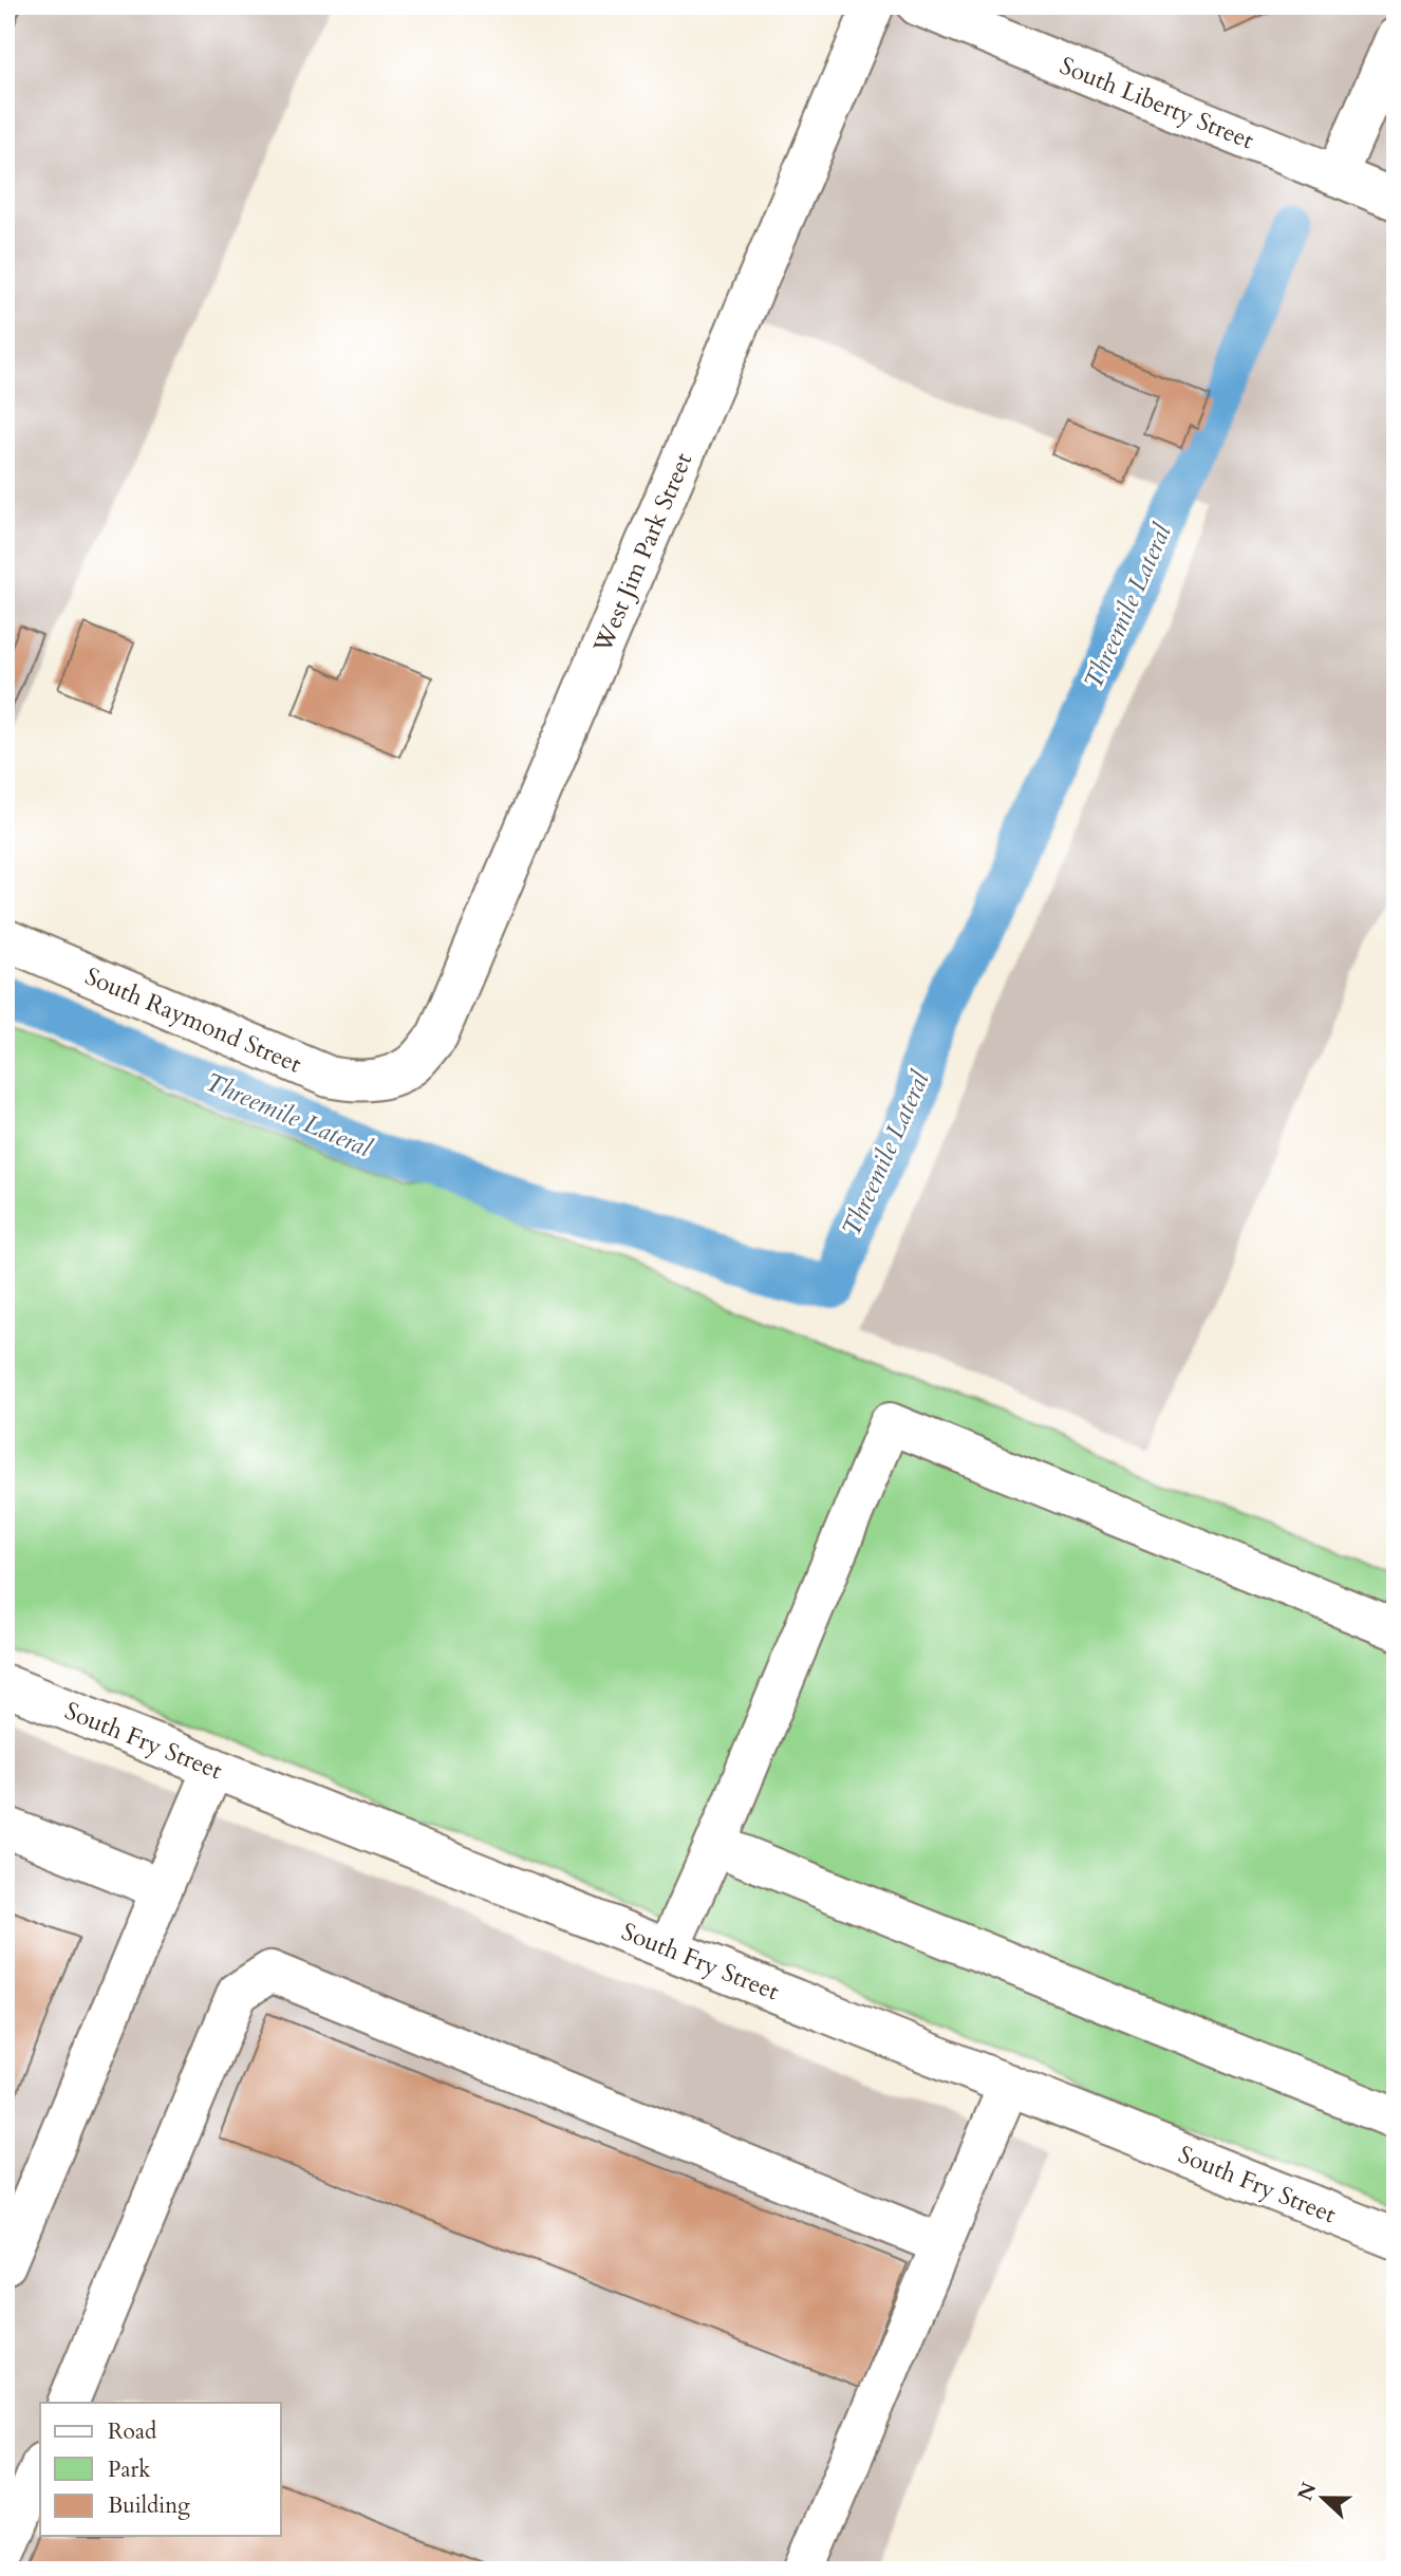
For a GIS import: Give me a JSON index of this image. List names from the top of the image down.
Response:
{
  "streets": {
    "street": [
      "South Liberty Street",
      "West Jim Park Street",
      "South Raymond Street",
      "South Fry Street"
    ]
  },
  "crossings": [
    ["West Jim Park Street", "South Raymond Street"]
  ],
  "water": ["Threemile Lateral"],
  "legend": ["Road", "Park", "Building"],
  "north": "left"
}
